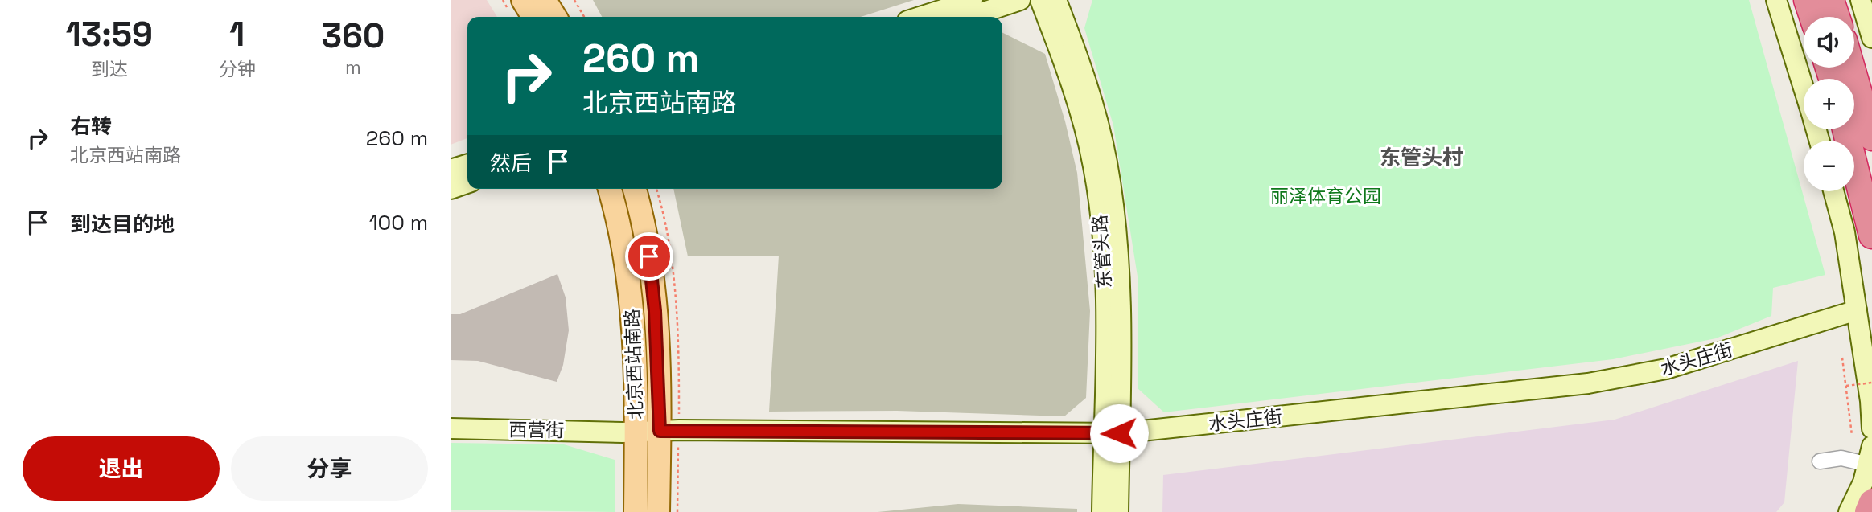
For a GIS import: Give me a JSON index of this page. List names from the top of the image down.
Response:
{
  "streets": {
    "main road": ["北京西站南路"],
    "street": ["东管头路", "水头庄街", "西营街"]
  },
  "crossings": [
    ["东管头路", "水头庄街"],
    ["水头庄街", "北京西站南路"],
    ["水头庄街", "西营街"],
    ["北京西站南路", "西营街"]
  ],
  "districts": ["东管头村"],
  "parks": ["丽泽体育公园"],
  "page": {
    "eta": [
      "13:59",
      "到达",
      "1",
      "分钟",
      "360",
      "m"
    ],
    "map_buttons": ["+", "−"],
    "turn": ["260 m", "北京西站南路"],
    "list": [
      {
        "name": "右转",
        "note": "北京西站南路",
        "value": "260 m"
      },
      {
        "name": "到达目的地",
        "value": "100 m"
      }
    ],
    "then": "然后",
    "buttons": ["退出", "分享"]
  }
}
